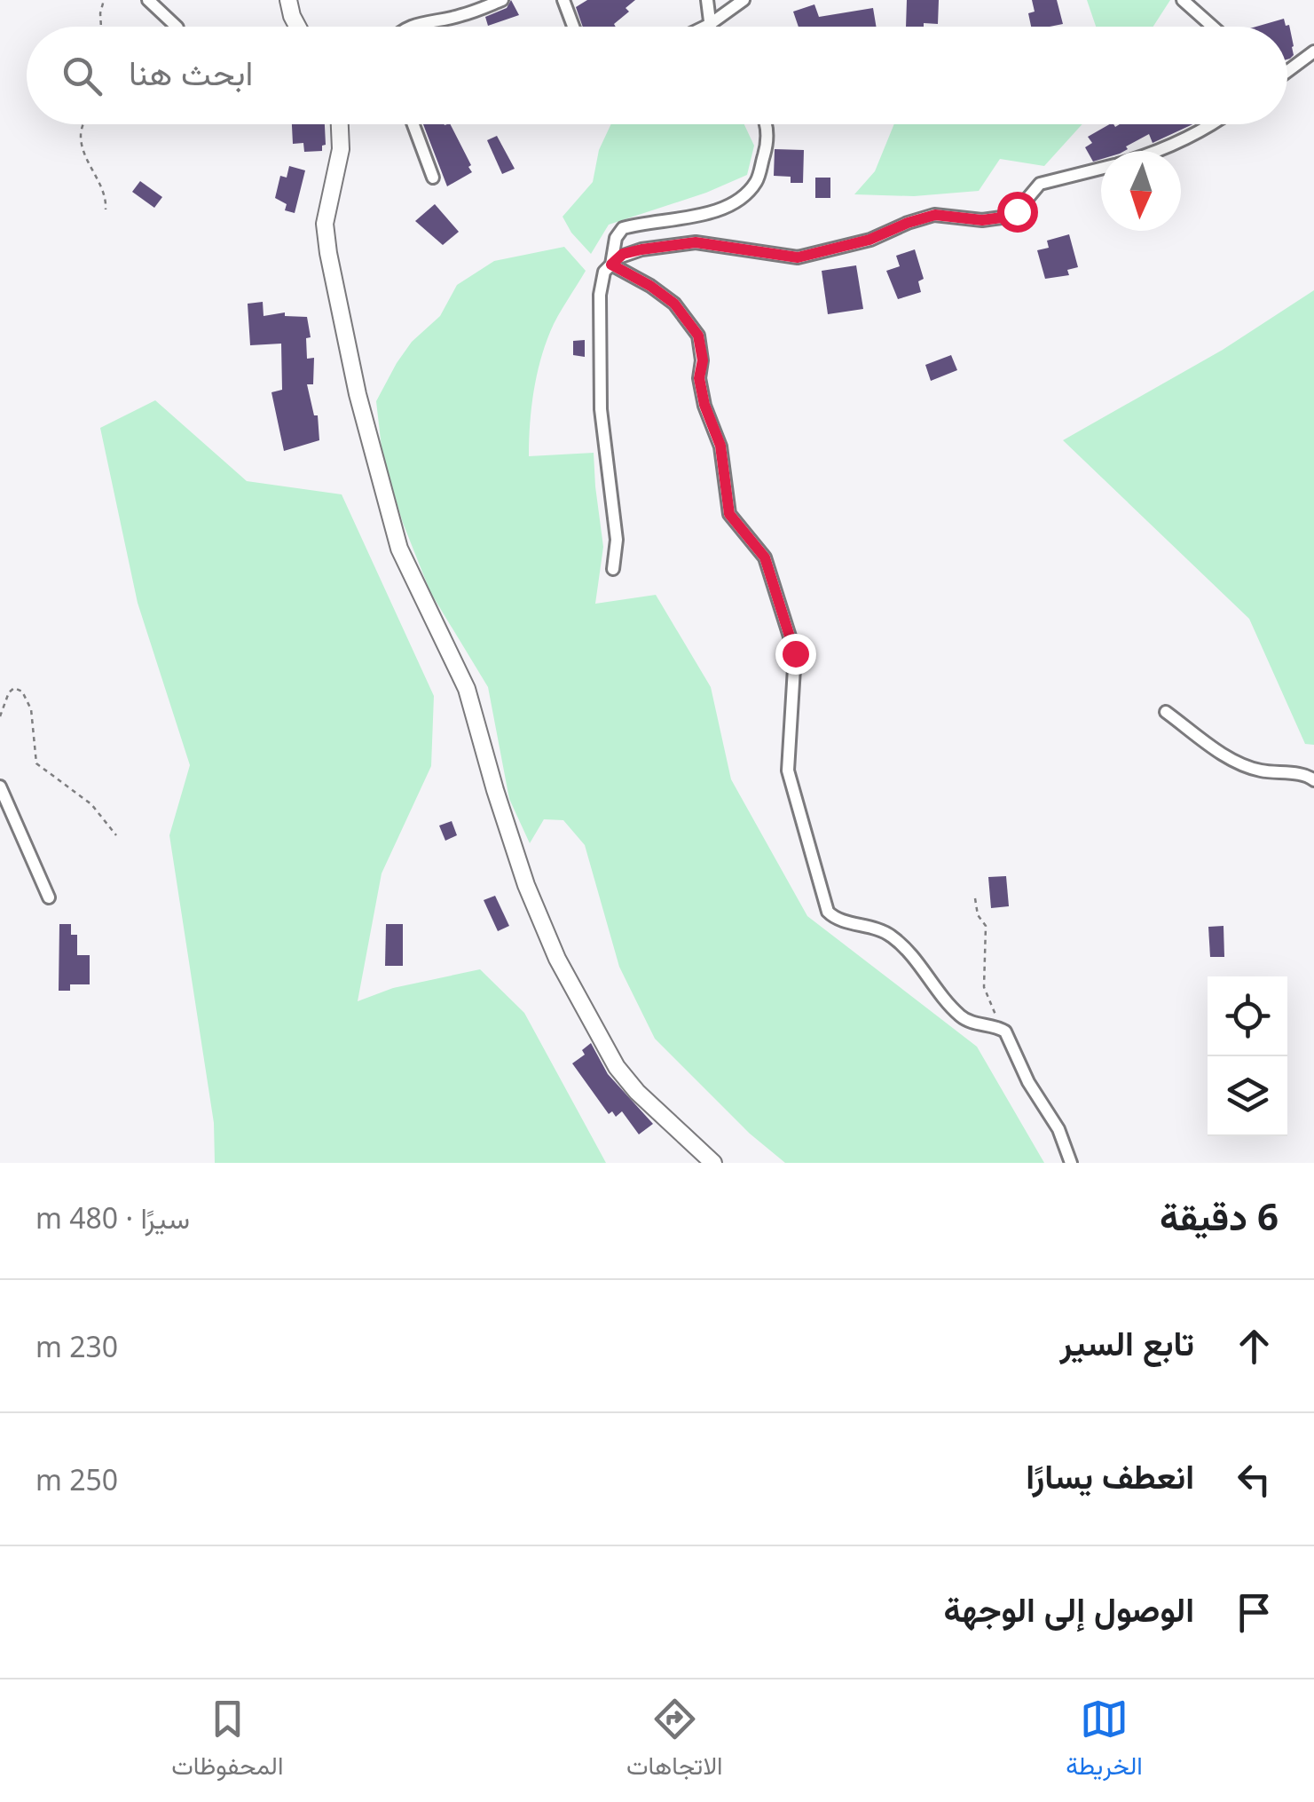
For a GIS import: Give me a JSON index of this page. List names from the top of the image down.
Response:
{
  "north": "bottom",
  "page": {
    "search": "ابحث هنا",
    "heading": ["6 دقيقة", "سيرًا · 480 m"],
    "list": [
      ["تابع السير", "230 m"],
      ["انعطف يسارًا", "250 m"],
      "الوصول إلى الوجهة"
    ],
    "nav": ["الخريطة", "الاتجاهات", "المحفوظات"]
  }
}
